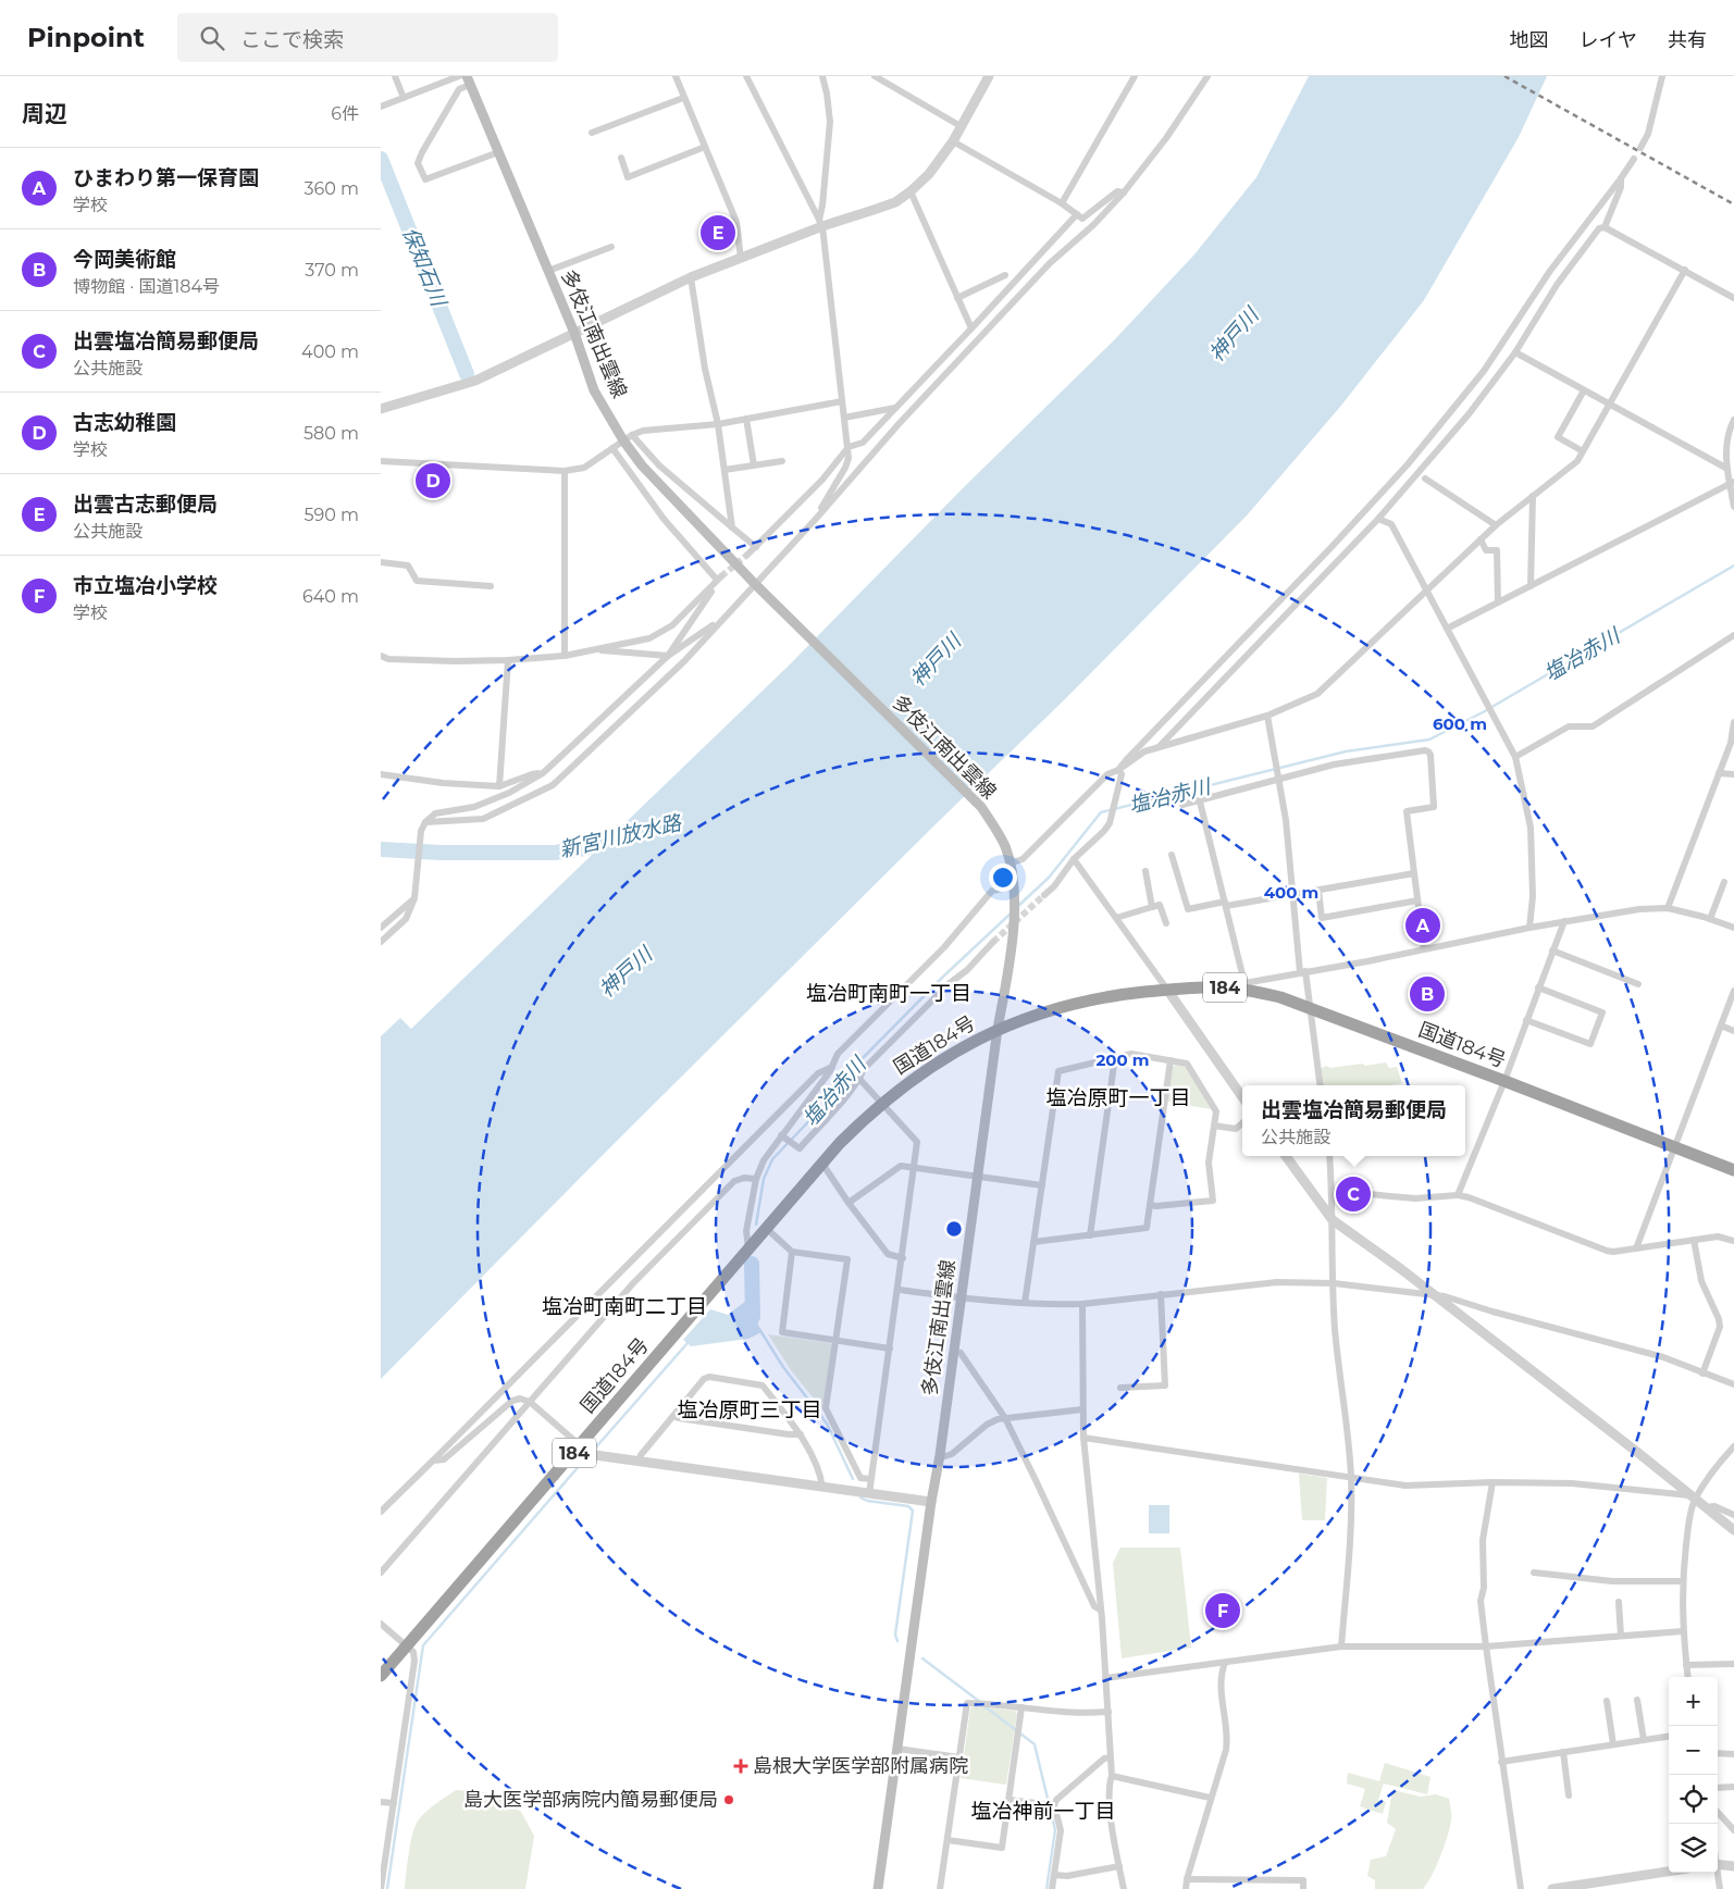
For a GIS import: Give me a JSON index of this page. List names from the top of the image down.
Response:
{
  "streets": {
    "highway": ["184", "国道184号"],
    "main road": ["多伎江南出雲線"]
  },
  "crossings": [
    ["多伎江南出雲線", "国道184号"]
  ],
  "districts": [
    "塩冶町南町一丁目",
    "塩冶原町一丁目",
    "塩冶町南町二丁目",
    "塩冶原町三丁目",
    "塩冶神前一丁目"
  ],
  "water": [
    "保知石川",
    "神戸川",
    "塩冶赤川",
    "新宮川放水路"
  ],
  "places": {
    "health": ["島根大学医学部附属病院"],
    "other": ["島大医学部病院内簡易郵便局"]
  },
  "page": {
    "header": "Pinpoint",
    "search": "ここで検索",
    "nav": ["地図", "レイヤ", "共有"],
    "heading": ["周辺", "6件"],
    "list": [
      {
        "mark": "A",
        "name": "ひまわり第一保育園",
        "note": "学校",
        "value": "360 m"
      },
      {
        "mark": "B",
        "name": "今岡美術館",
        "note": "博物館 · 国道184号",
        "value": "370 m"
      },
      {
        "mark": "C",
        "name": "出雲塩冶簡易郵便局",
        "note": "公共施設",
        "value": "400 m"
      },
      {
        "mark": "D",
        "name": "古志幼稚園",
        "note": "学校",
        "value": "580 m"
      },
      {
        "mark": "E",
        "name": "出雲古志郵便局",
        "note": "公共施設",
        "value": "590 m"
      },
      {
        "mark": "F",
        "name": "市立塩冶小学校",
        "note": "学校",
        "value": "640 m"
      }
    ],
    "pins": [
      "E",
      "D",
      "A",
      "B",
      "C",
      "F"
    ],
    "popup": ["出雲塩冶簡易郵便局", "公共施設"],
    "map_buttons": ["+", "−"]
  },
  "rings": ["600 m", "400 m", "200 m"]
}
